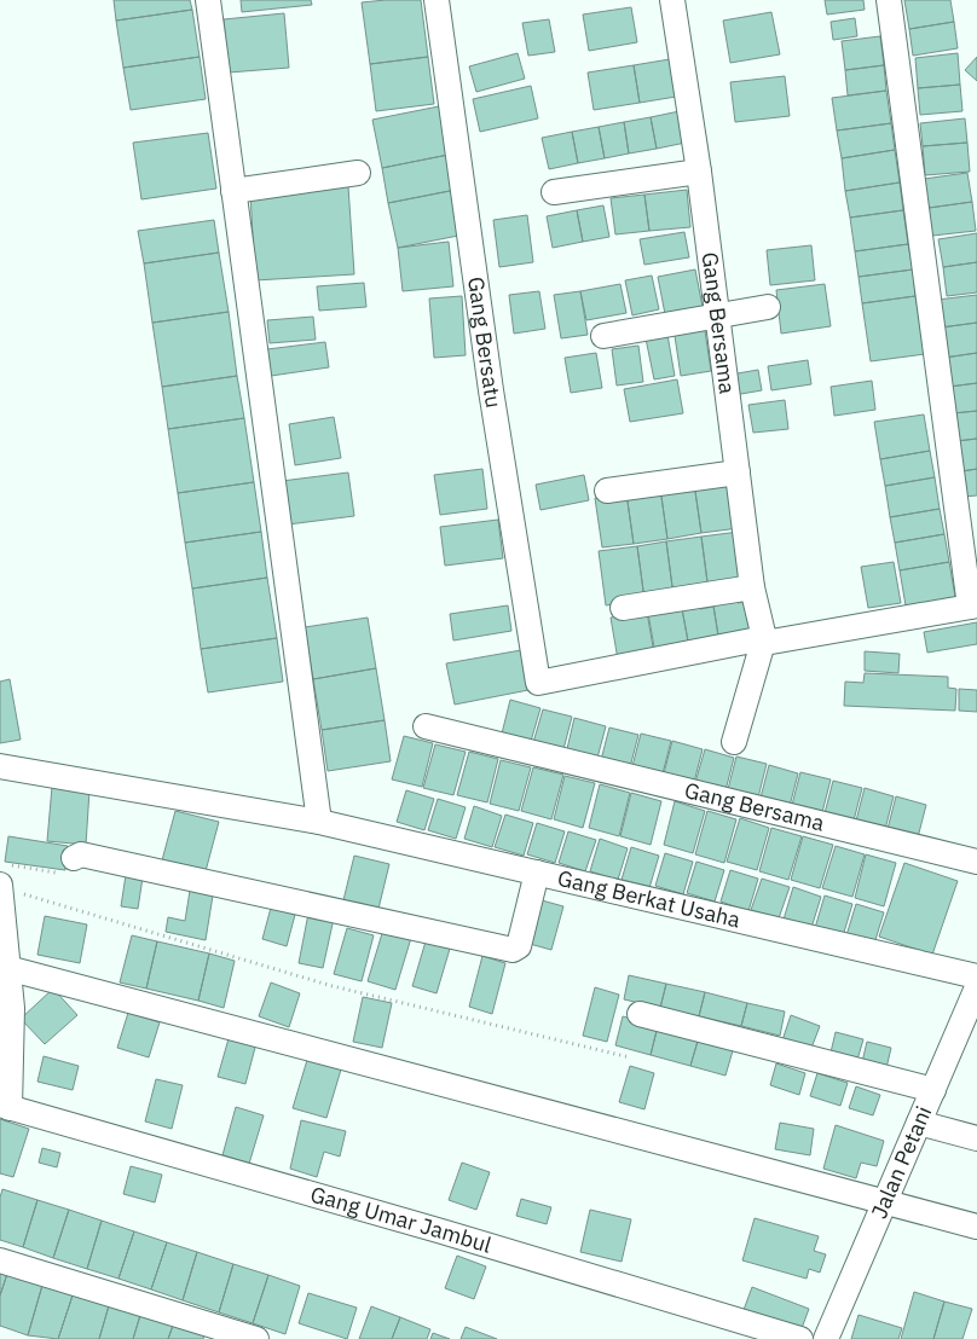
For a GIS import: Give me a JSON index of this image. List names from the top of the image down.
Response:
{
  "streets": {
    "street": [
      "Gang Bersama",
      "Gang Bersatu",
      "Gang Berkat Usaha",
      "Jalan Petani",
      "Gang Umar Jambul"
    ]
  },
  "crossings": [
    ["Gang Bersama", "Gang Bersatu"]
  ]
}
